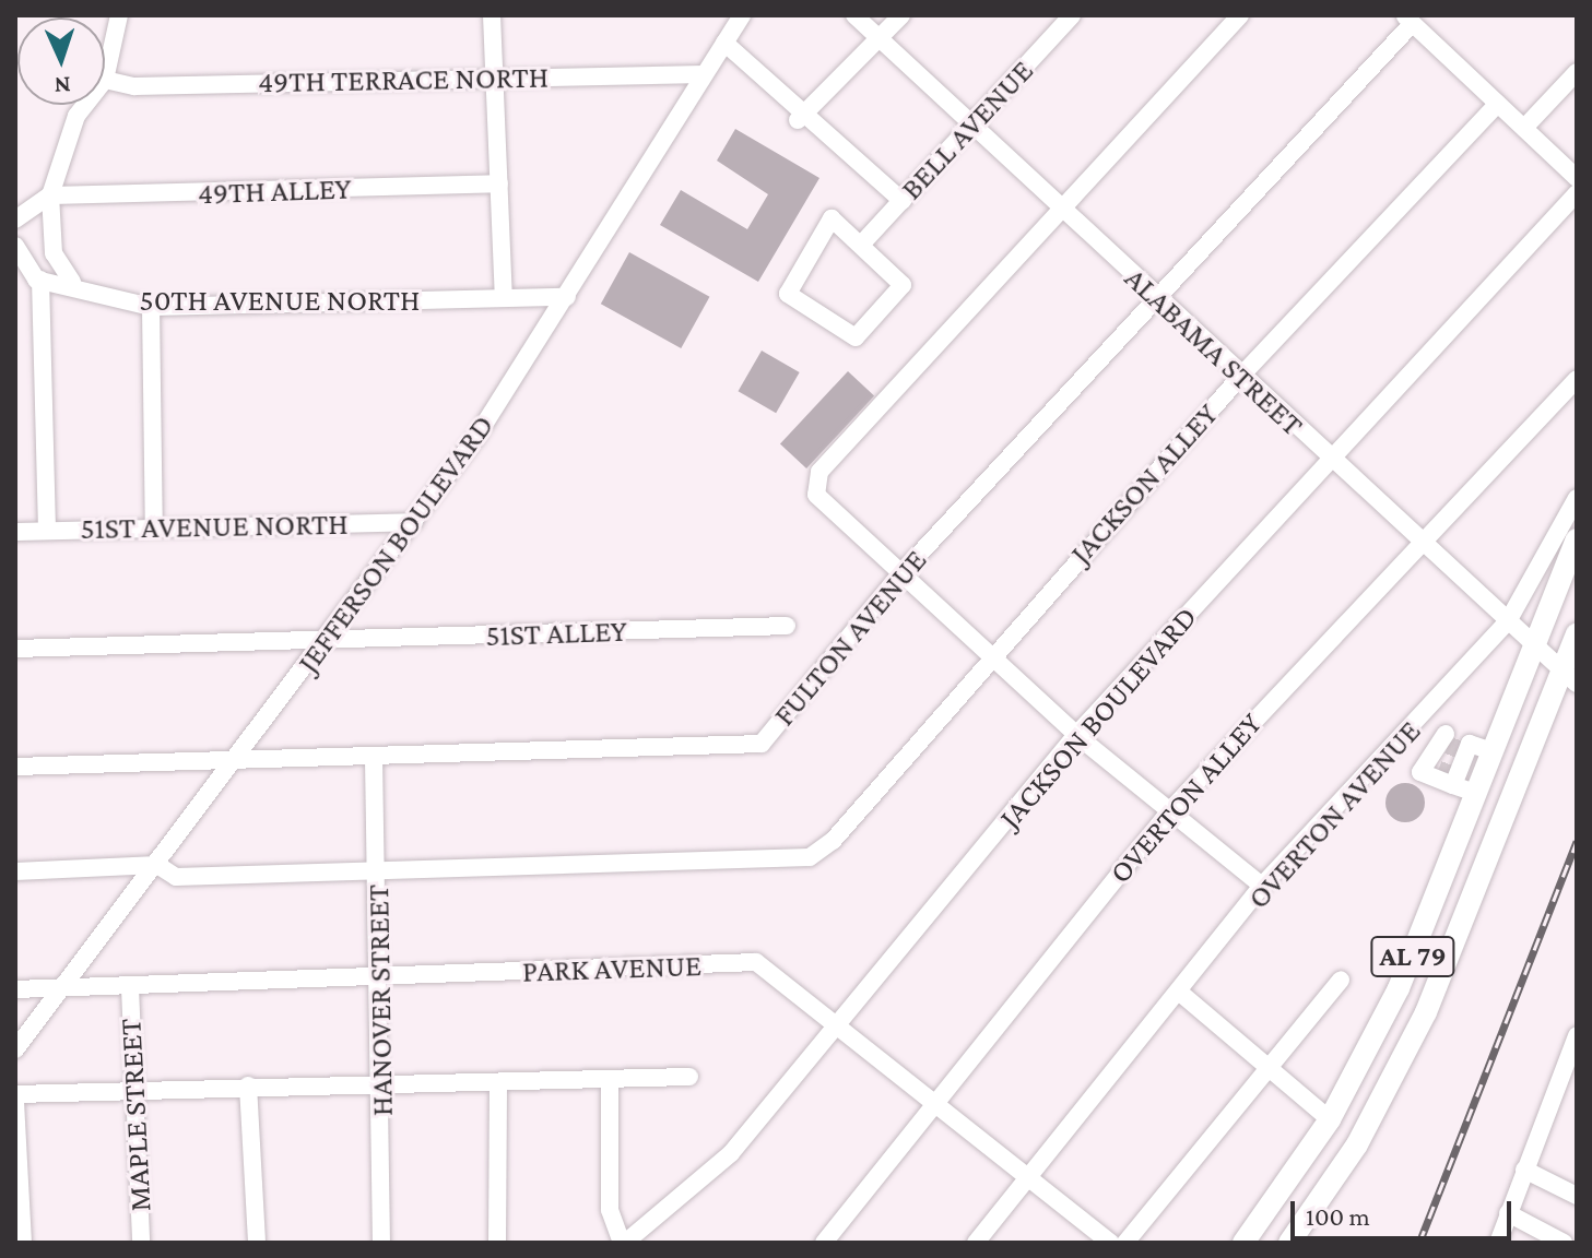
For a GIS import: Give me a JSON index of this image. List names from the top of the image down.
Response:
{
  "streets": {
    "main road": ["AL 79"],
    "street": [
      "49TH TERRACE NORTH",
      "BELL AVENUE",
      "49TH ALLEY",
      "50TH AVENUE NORTH",
      "ALABAMA STREET",
      "JACKSON ALLEY",
      "51ST AVENUE NORTH",
      "JEFFERSON BOULEVARD",
      "51ST ALLEY",
      "FULTON AVENUE",
      "JACKSON BOULEVARD",
      "OVERTON ALLEY",
      "OVERTON AVENUE",
      "PARK AVENUE",
      "HANOVER STREET",
      "MAPLE STREET"
    ]
  },
  "crossings": [
    ["49TH TERRACE NORTH", "JEFFERSON BOULEVARD"],
    ["BELL AVENUE", "ALABAMA STREET"],
    ["50TH AVENUE NORTH", "JEFFERSON BOULEVARD"],
    ["ALABAMA STREET", "JACKSON ALLEY"],
    ["ALABAMA STREET", "FULTON AVENUE"],
    ["ALABAMA STREET", "JACKSON BOULEVARD"],
    ["ALABAMA STREET", "OVERTON ALLEY"],
    ["ALABAMA STREET", "OVERTON AVENUE"],
    ["ALABAMA STREET", "AL 79"],
    ["JACKSON ALLEY", "HANOVER STREET"],
    ["51ST AVENUE NORTH", "JEFFERSON BOULEVARD"],
    ["JEFFERSON BOULEVARD", "51ST ALLEY"],
    ["JEFFERSON BOULEVARD", "FULTON AVENUE"],
    ["JEFFERSON BOULEVARD", "PARK AVENUE"],
    ["FULTON AVENUE", "HANOVER STREET"],
    ["JACKSON BOULEVARD", "PARK AVENUE"],
    ["OVERTON ALLEY", "PARK AVENUE"],
    ["OVERTON AVENUE", "PARK AVENUE"],
    ["PARK AVENUE", "HANOVER STREET"],
    ["PARK AVENUE", "MAPLE STREET"]
  ],
  "scale_bar": "100 m",
  "north": "bottom"
}
